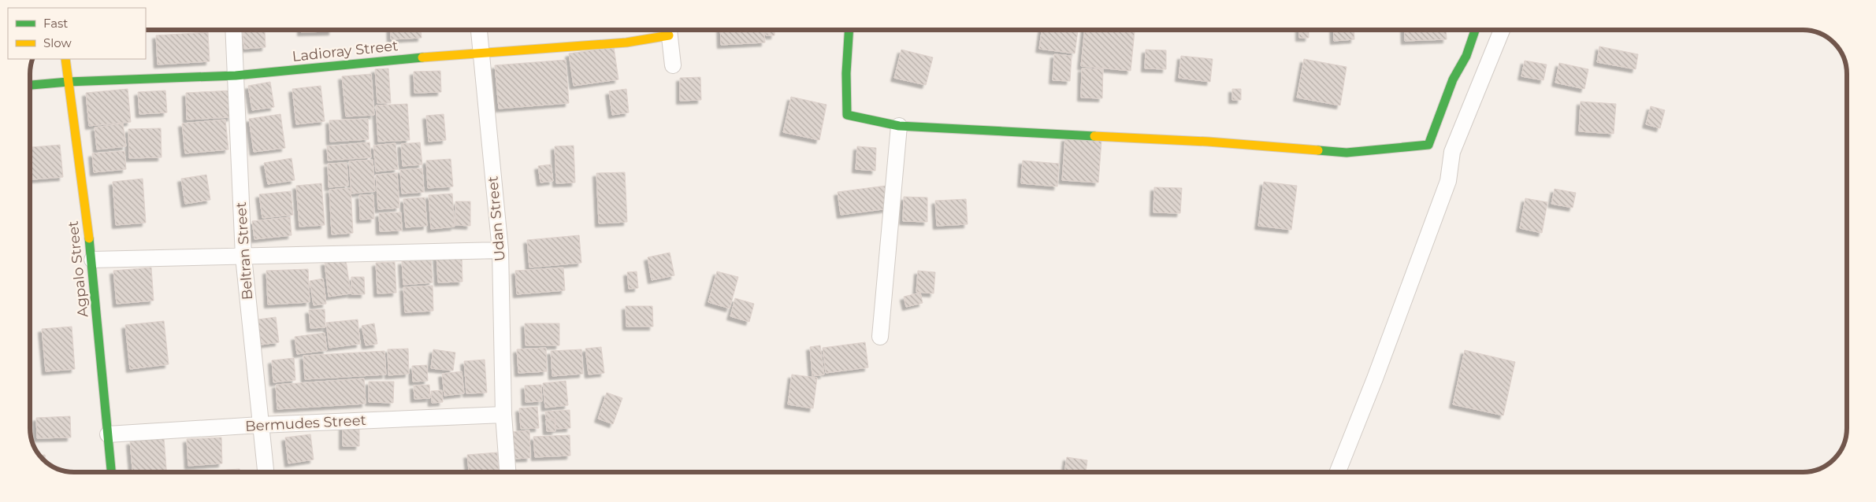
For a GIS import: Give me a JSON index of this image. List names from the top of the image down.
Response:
{
  "streets": {
    "street": [
      "Ladioray Street",
      "Udan Street",
      "Beltran Street",
      "Agpalo Street",
      "Bermudes Street"
    ]
  },
  "crossings": [
    ["Ladioray Street", "Udan Street"],
    ["Ladioray Street", "Beltran Street"],
    ["Ladioray Street", "Agpalo Street"],
    ["Udan Street", "Bermudes Street"],
    ["Beltran Street", "Bermudes Street"],
    ["Agpalo Street", "Bermudes Street"]
  ],
  "legend": ["Fast", "Slow"]
}
